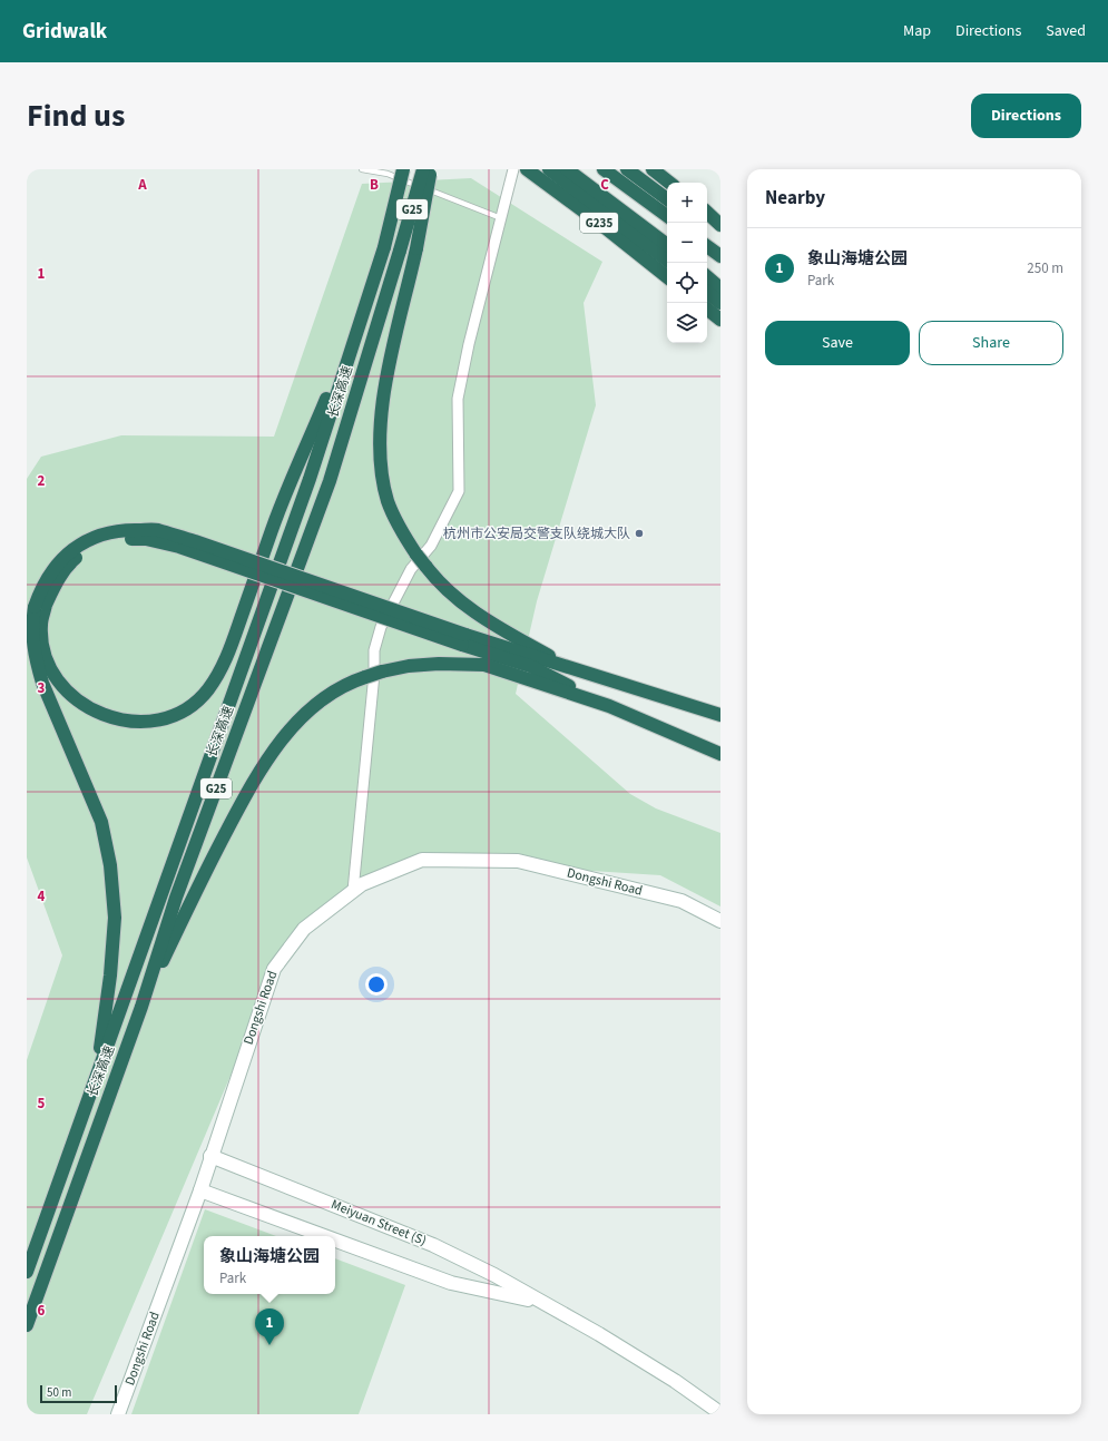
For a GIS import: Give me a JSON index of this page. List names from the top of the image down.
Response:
{
  "streets": {
    "highway": ["G25", "G235", "长深高速"],
    "street": ["Dongshi Road", "Meiyuan Street (S)"]
  },
  "crossings": [
    ["Dongshi Road", "Meiyuan Street (S)"]
  ],
  "places": ["杭州市公安局交警支队绕城大队"],
  "scale_bar": "50 m",
  "page": {
    "header": "Gridwalk",
    "nav": ["Map", "Directions", "Saved"],
    "title": "Find us",
    "buttons": [
      "Directions",
      ["Save", "Share"]
    ],
    "heading": "Nearby",
    "map_buttons": ["+", "−"],
    "list": [
      {
        "mark": "1",
        "name": "象山海塘公园",
        "note": "Park",
        "value": "250 m"
      }
    ],
    "popup": ["象山海塘公园", "Park"],
    "pins": "1",
    "scale": "50 m"
  },
  "grid": {
    "columns": ["A", "B", "C"],
    "rows": [
      "1",
      "2",
      "3",
      "4",
      "5",
      "6"
    ]
  }
}
